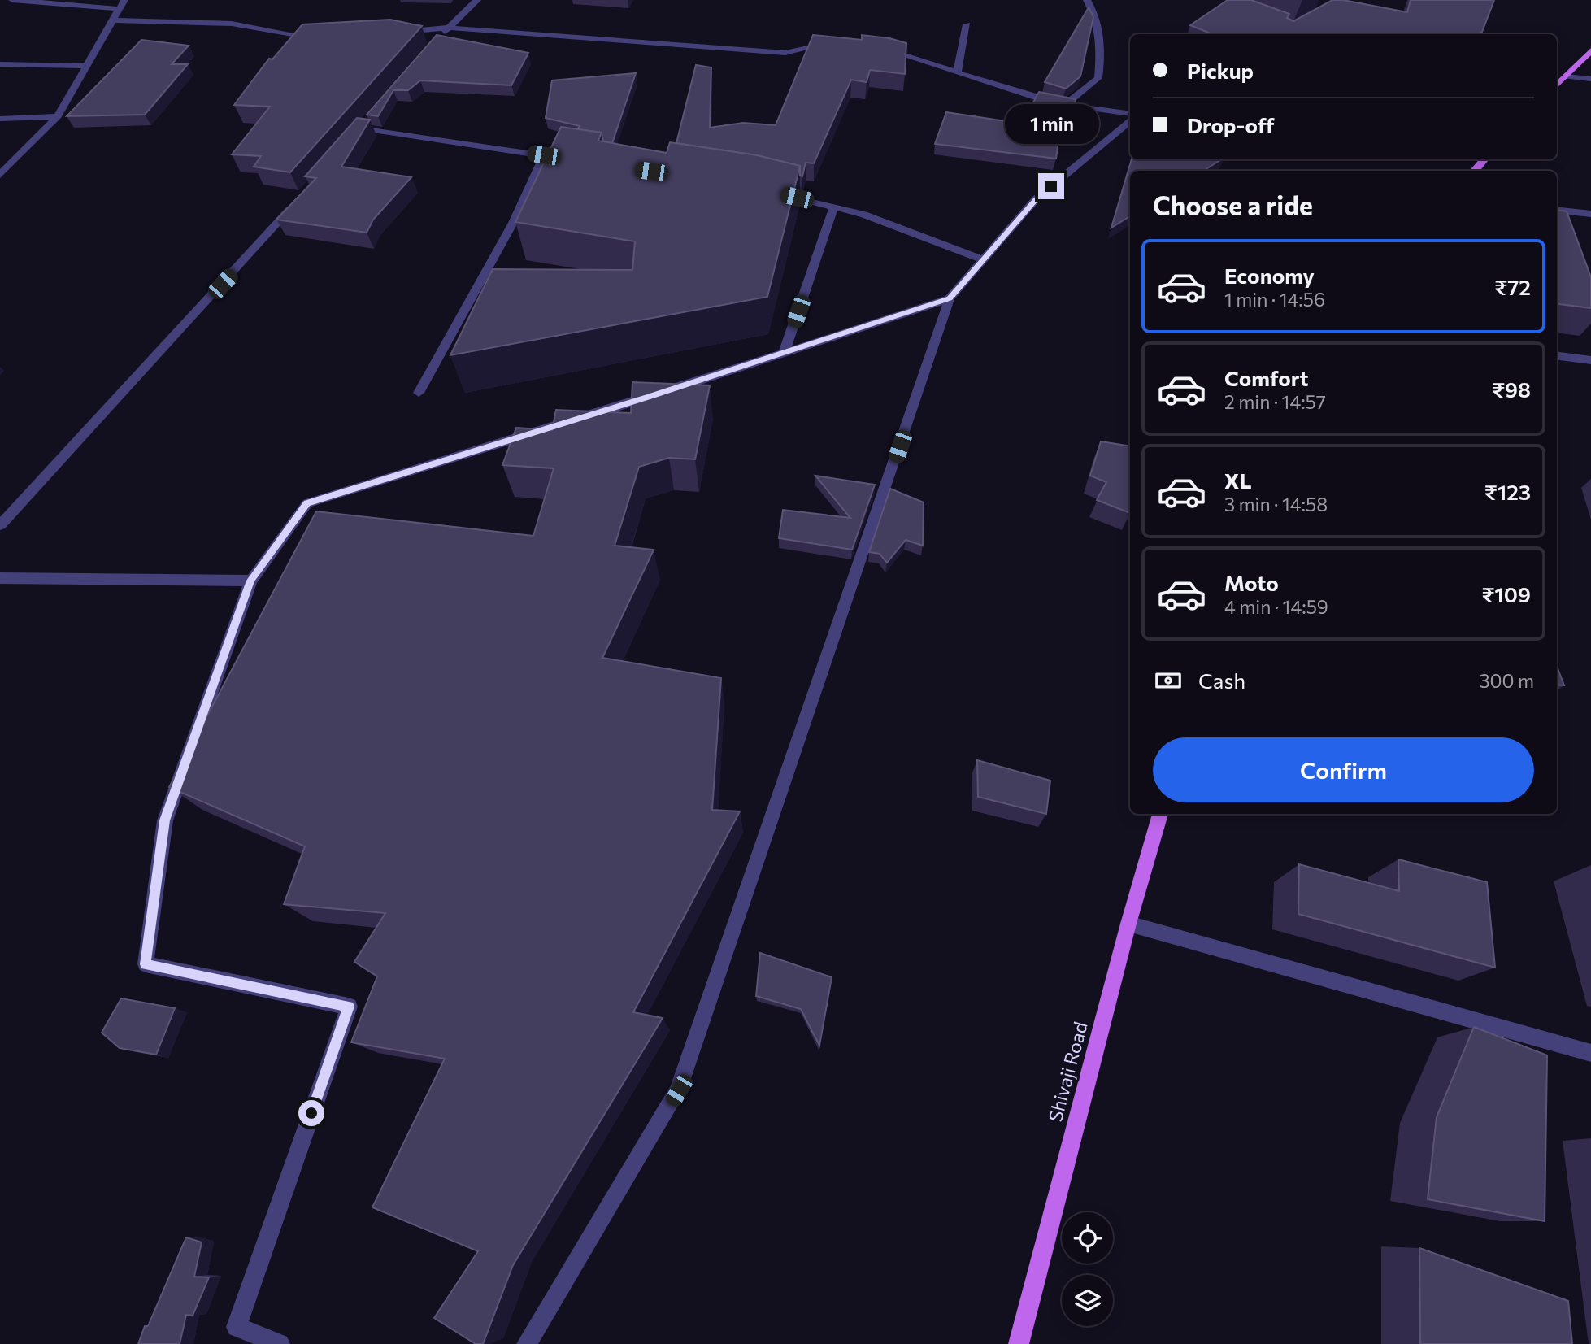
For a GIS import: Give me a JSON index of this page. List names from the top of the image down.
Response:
{
  "streets": {
    "main road": ["Shivaji Road"]
  },
  "page": {
    "banner": ["Pickup", "Drop-off"],
    "bubble": "1 min",
    "heading": "Choose a ride",
    "list": [
      {
        "name": "Economy",
        "note": "1 min · 14:56",
        "value": "₹72"
      },
      {
        "name": "Comfort",
        "note": "2 min · 14:57",
        "value": "₹98"
      },
      {
        "name": "XL",
        "note": "3 min · 14:58",
        "value": "₹123"
      },
      {
        "name": "Moto",
        "note": "4 min · 14:59",
        "value": "₹109"
      }
    ],
    "pay": ["Cash", "300 m"],
    "buttons": "Confirm"
  }
}
